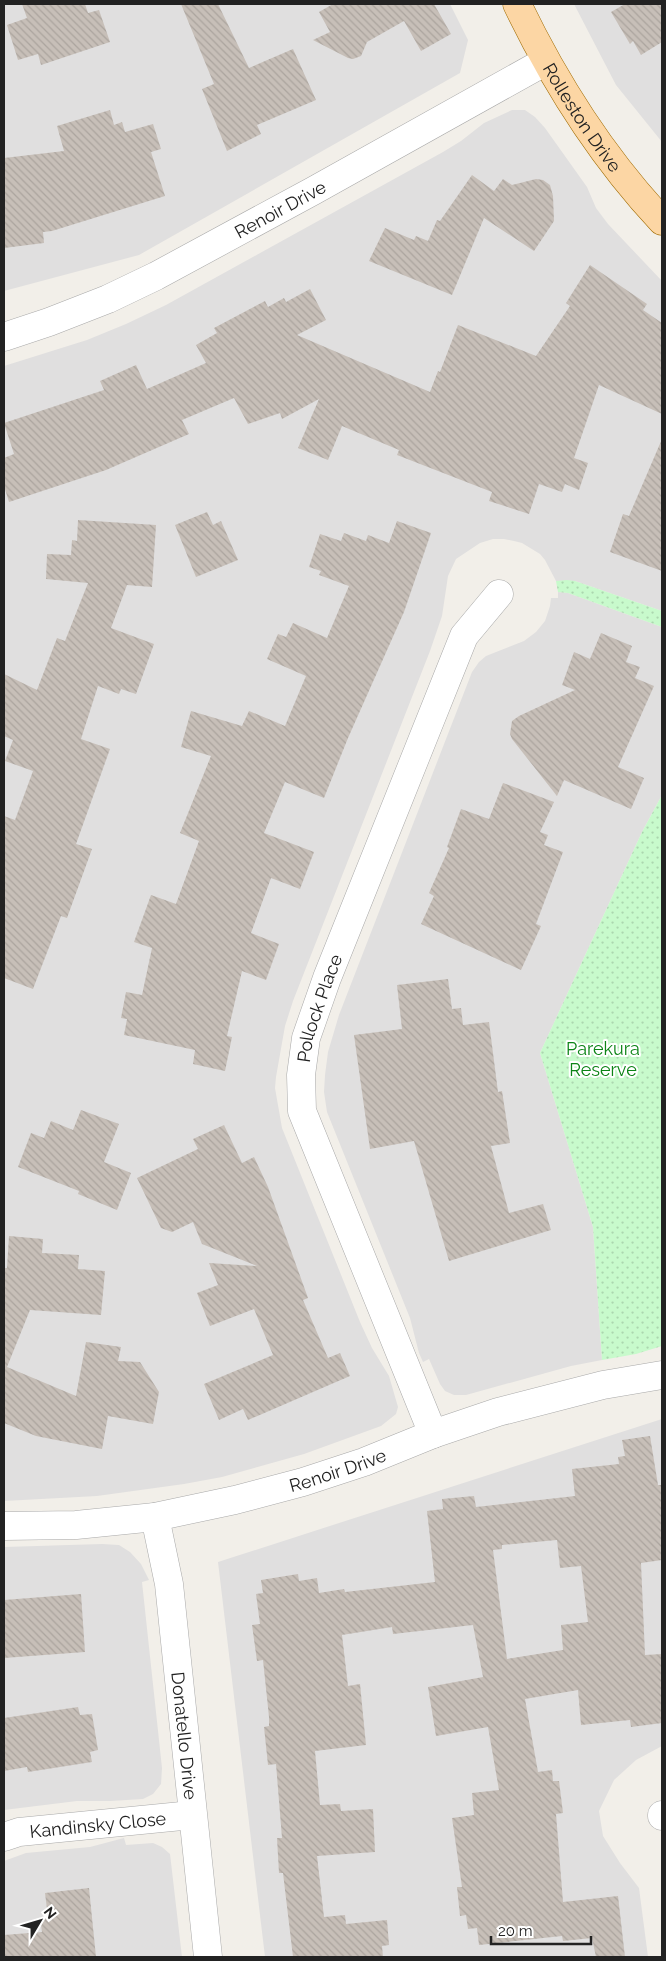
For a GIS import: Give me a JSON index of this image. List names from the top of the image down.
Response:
{
  "streets": {
    "main road": ["Rolleston Drive"],
    "street": [
      "Renoir Drive",
      "Pollock Place",
      "Donatello Drive",
      "Kandinsky Close"
    ]
  },
  "crossings": [
    ["Rolleston Drive", "Renoir Drive"],
    ["Renoir Drive", "Pollock Place"],
    ["Renoir Drive", "Donatello Drive"],
    ["Donatello Drive", "Kandinsky Close"]
  ],
  "parks": ["Parekura Reserve"],
  "scale_bar": "20 m",
  "north": "top right"
}
